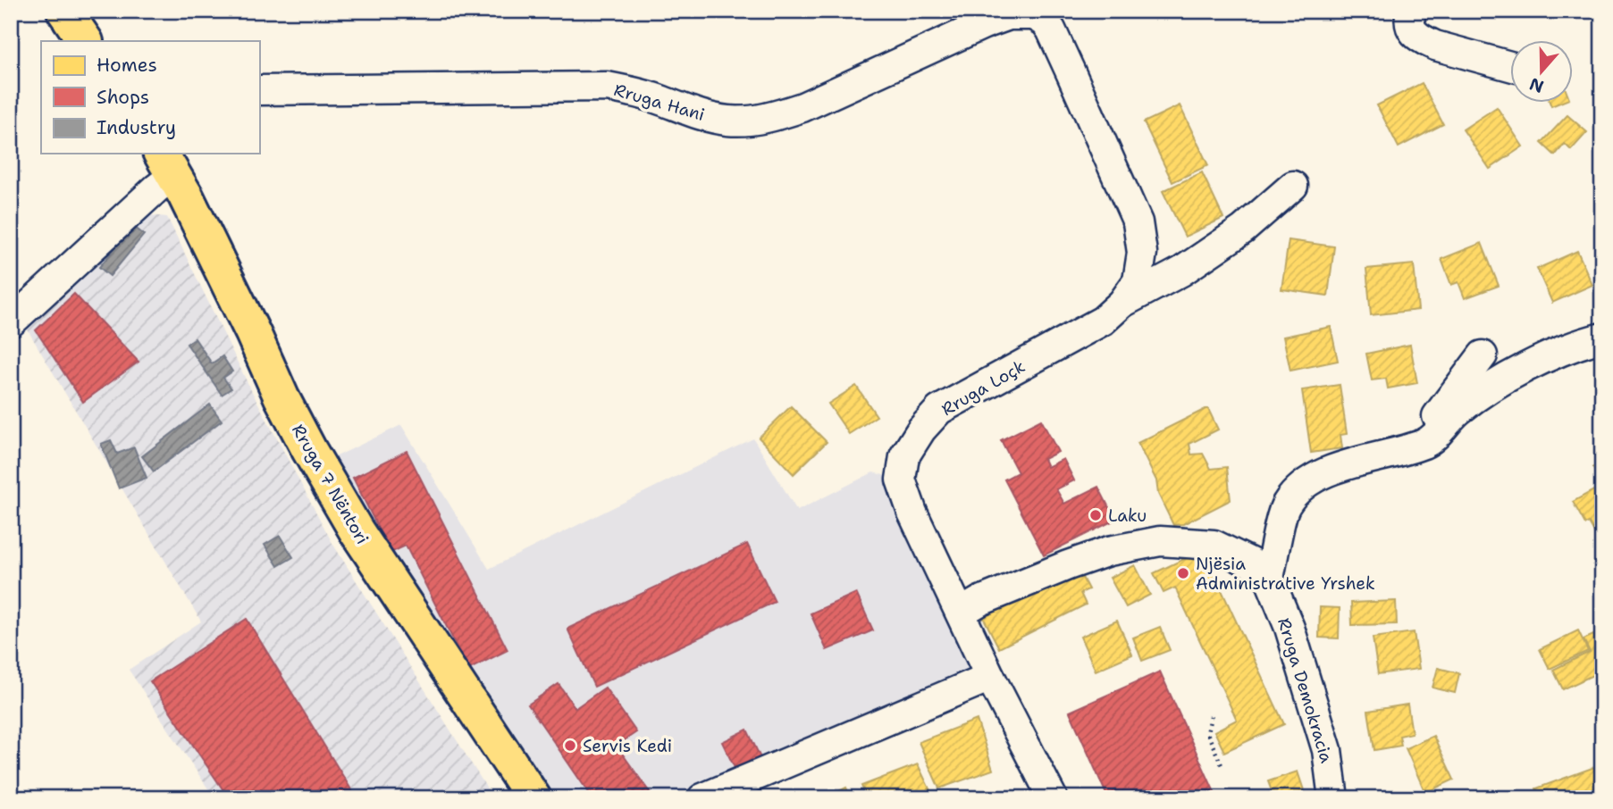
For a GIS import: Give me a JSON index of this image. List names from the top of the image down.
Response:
{
  "streets": {
    "main road": ["Rruga 7 Nëntori"],
    "street": ["Rruga Hani", "Rruga Loçk", "Rruga Demokracia"]
  },
  "crossings": [
    ["Rruga Hani", "Rruga Loçk"]
  ],
  "places": ["Laku", "Njësia Administrative Yrshek", "Servis Kedi"],
  "legend": ["Homes", "Shops", "Industry"],
  "north": "bottom"
}
